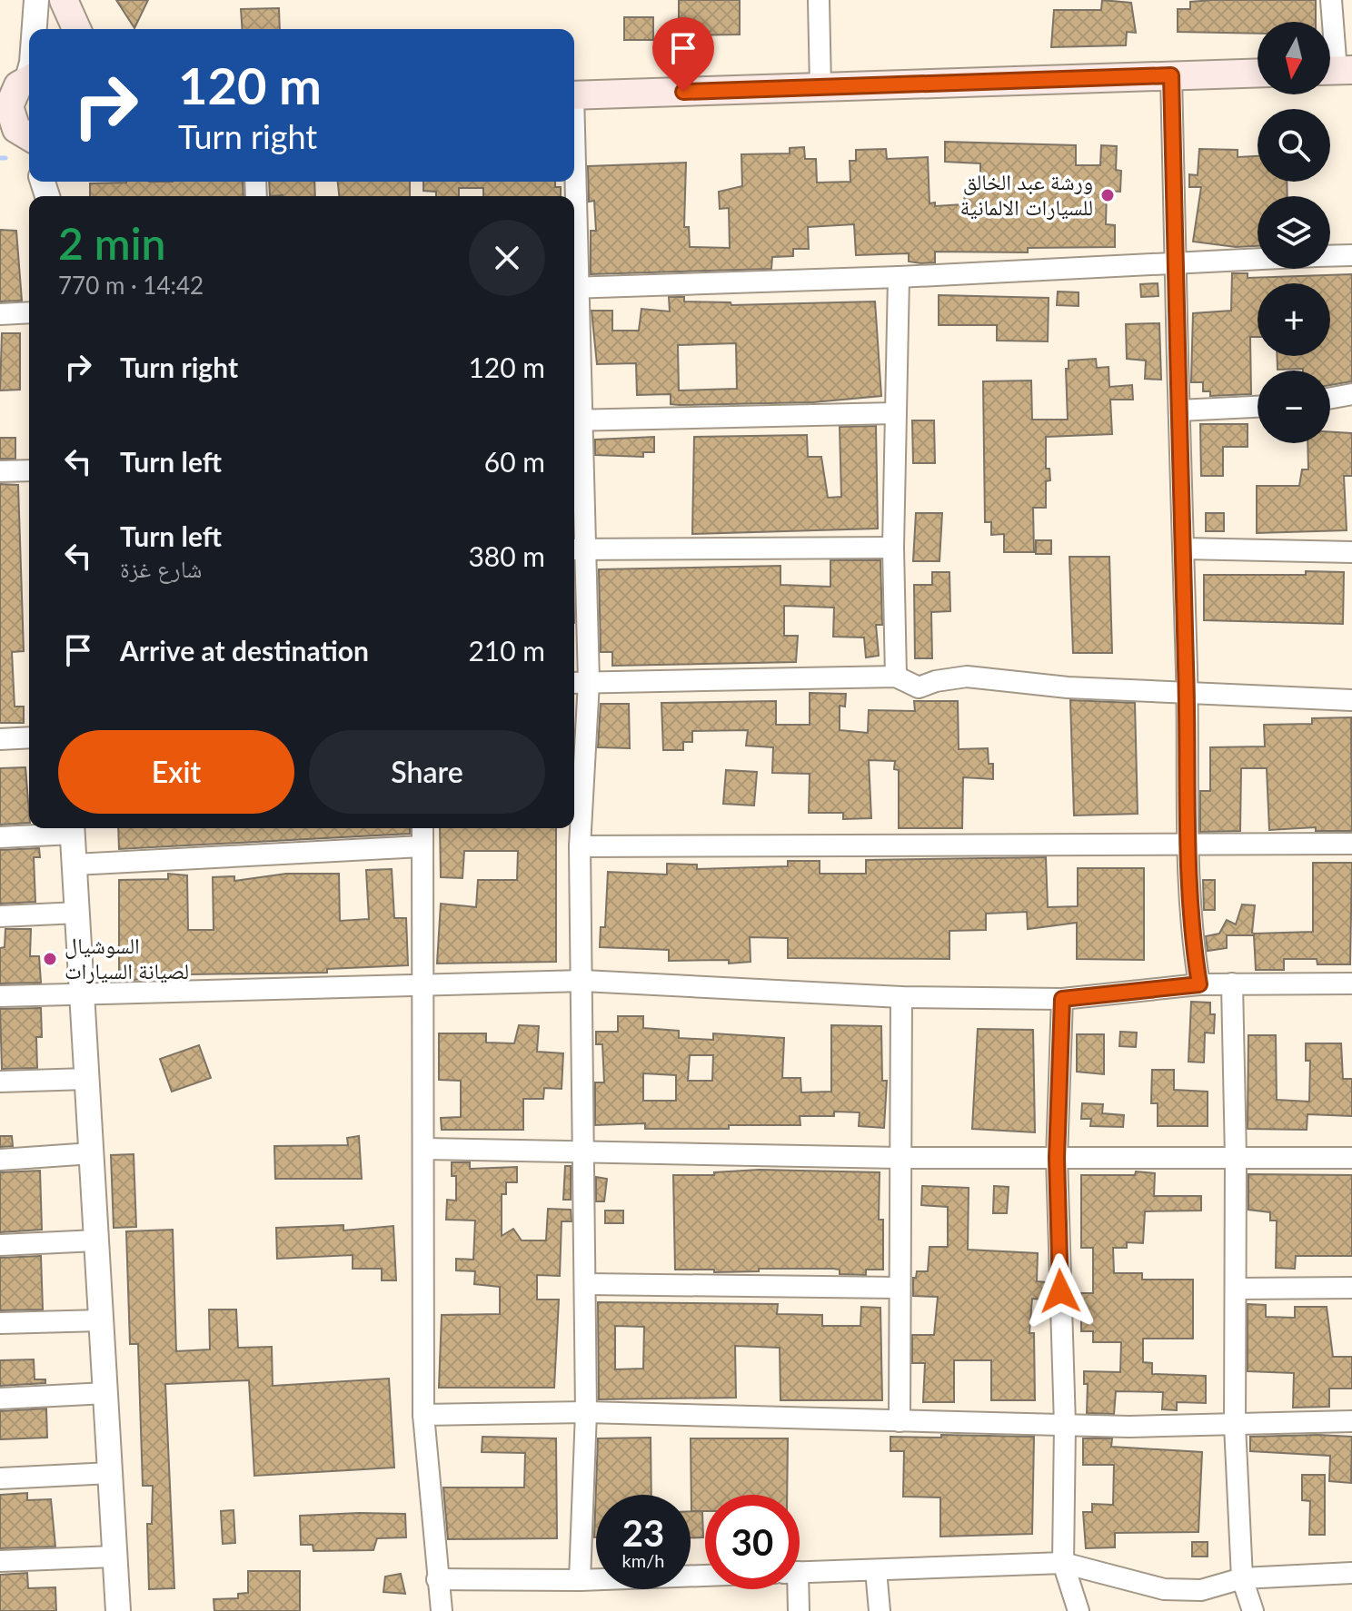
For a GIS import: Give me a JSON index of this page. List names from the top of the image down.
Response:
{
  "places": ["ورشة عبد الخالق للسيارات الالمانية", "السوشيال لصيانة السيارات"],
  "north": "bottom",
  "page": {
    "map_buttons": ["+", "−"],
    "turn": ["120 m", "Turn right"],
    "heading": ["2 min", "770 m · 14:42"],
    "list": [
      {
        "name": "Turn right",
        "value": "120 m"
      },
      {
        "name": "Turn left",
        "value": "60 m"
      },
      {
        "name": "Turn left",
        "note": "شارع غزة",
        "value": "380 m"
      },
      {
        "name": "Arrive at destination",
        "value": "210 m"
      }
    ],
    "buttons": ["Exit", "Share"],
    "speed": "23 km/h",
    "limit": "30"
  }
}
